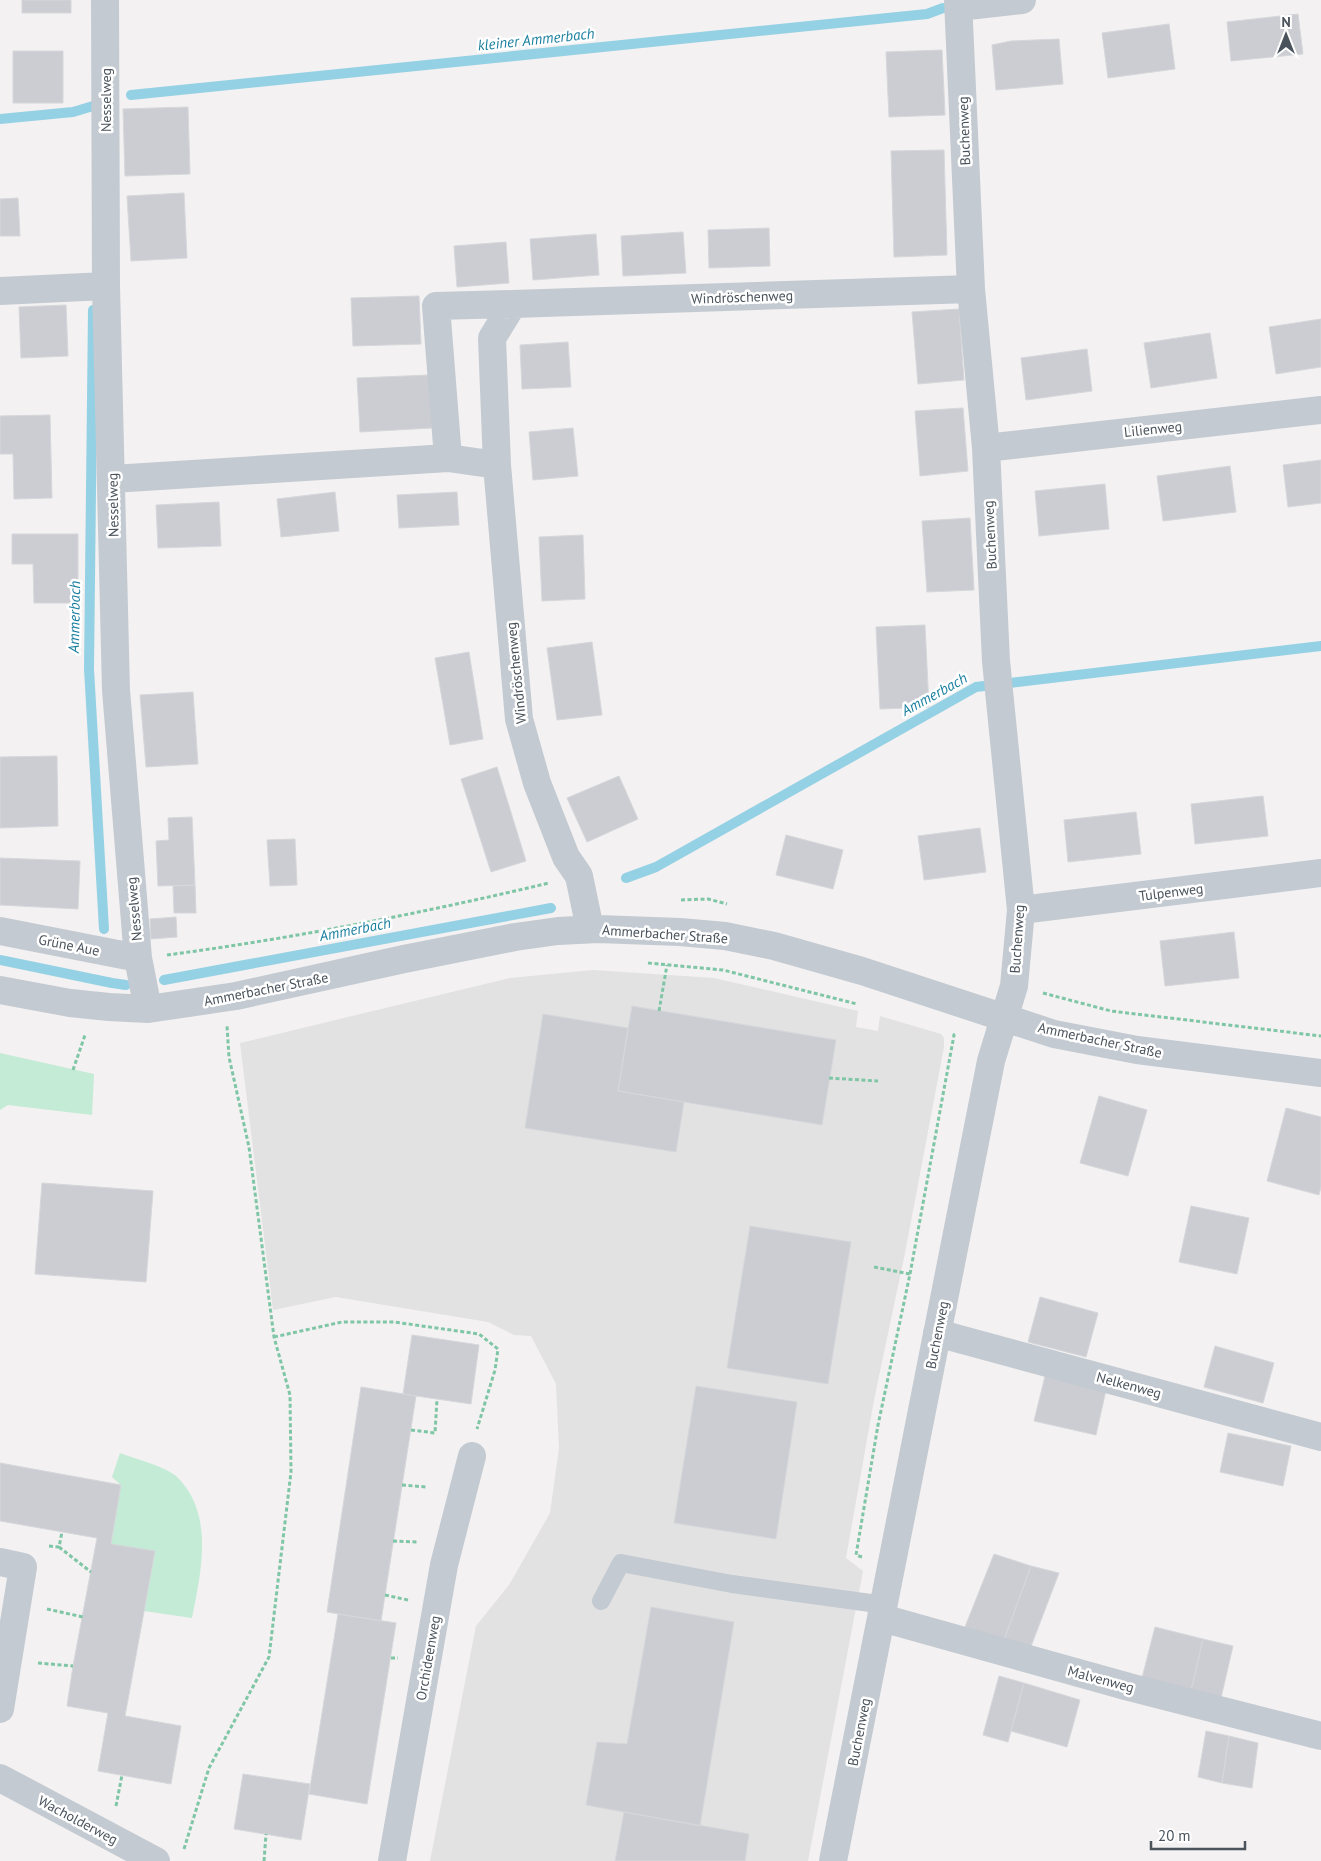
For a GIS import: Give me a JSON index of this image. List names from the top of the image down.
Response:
{
  "streets": {
    "street": [
      "Nesselweg",
      "Buchenweg",
      "Windröschenweg",
      "Lilienweg",
      "Tulpenweg",
      "Ammerbacher Straße",
      "Grüne Aue",
      "Nelkenweg",
      "Orchideenweg",
      "Malvenweg",
      "Wacholderweg"
    ]
  },
  "crossings": [
    ["Nesselweg", "Ammerbacher Straße"],
    ["Nesselweg", "Grüne Aue"],
    ["Buchenweg", "Windröschenweg"],
    ["Buchenweg", "Lilienweg"],
    ["Buchenweg", "Tulpenweg"],
    ["Buchenweg", "Ammerbacher Straße"],
    ["Buchenweg", "Nelkenweg"],
    ["Buchenweg", "Malvenweg"],
    ["Windröschenweg", "Ammerbacher Straße"]
  ],
  "water": ["kleiner Ammerbach", "Ammerbach"],
  "scale_bar": "20 m",
  "north": "top"
}
